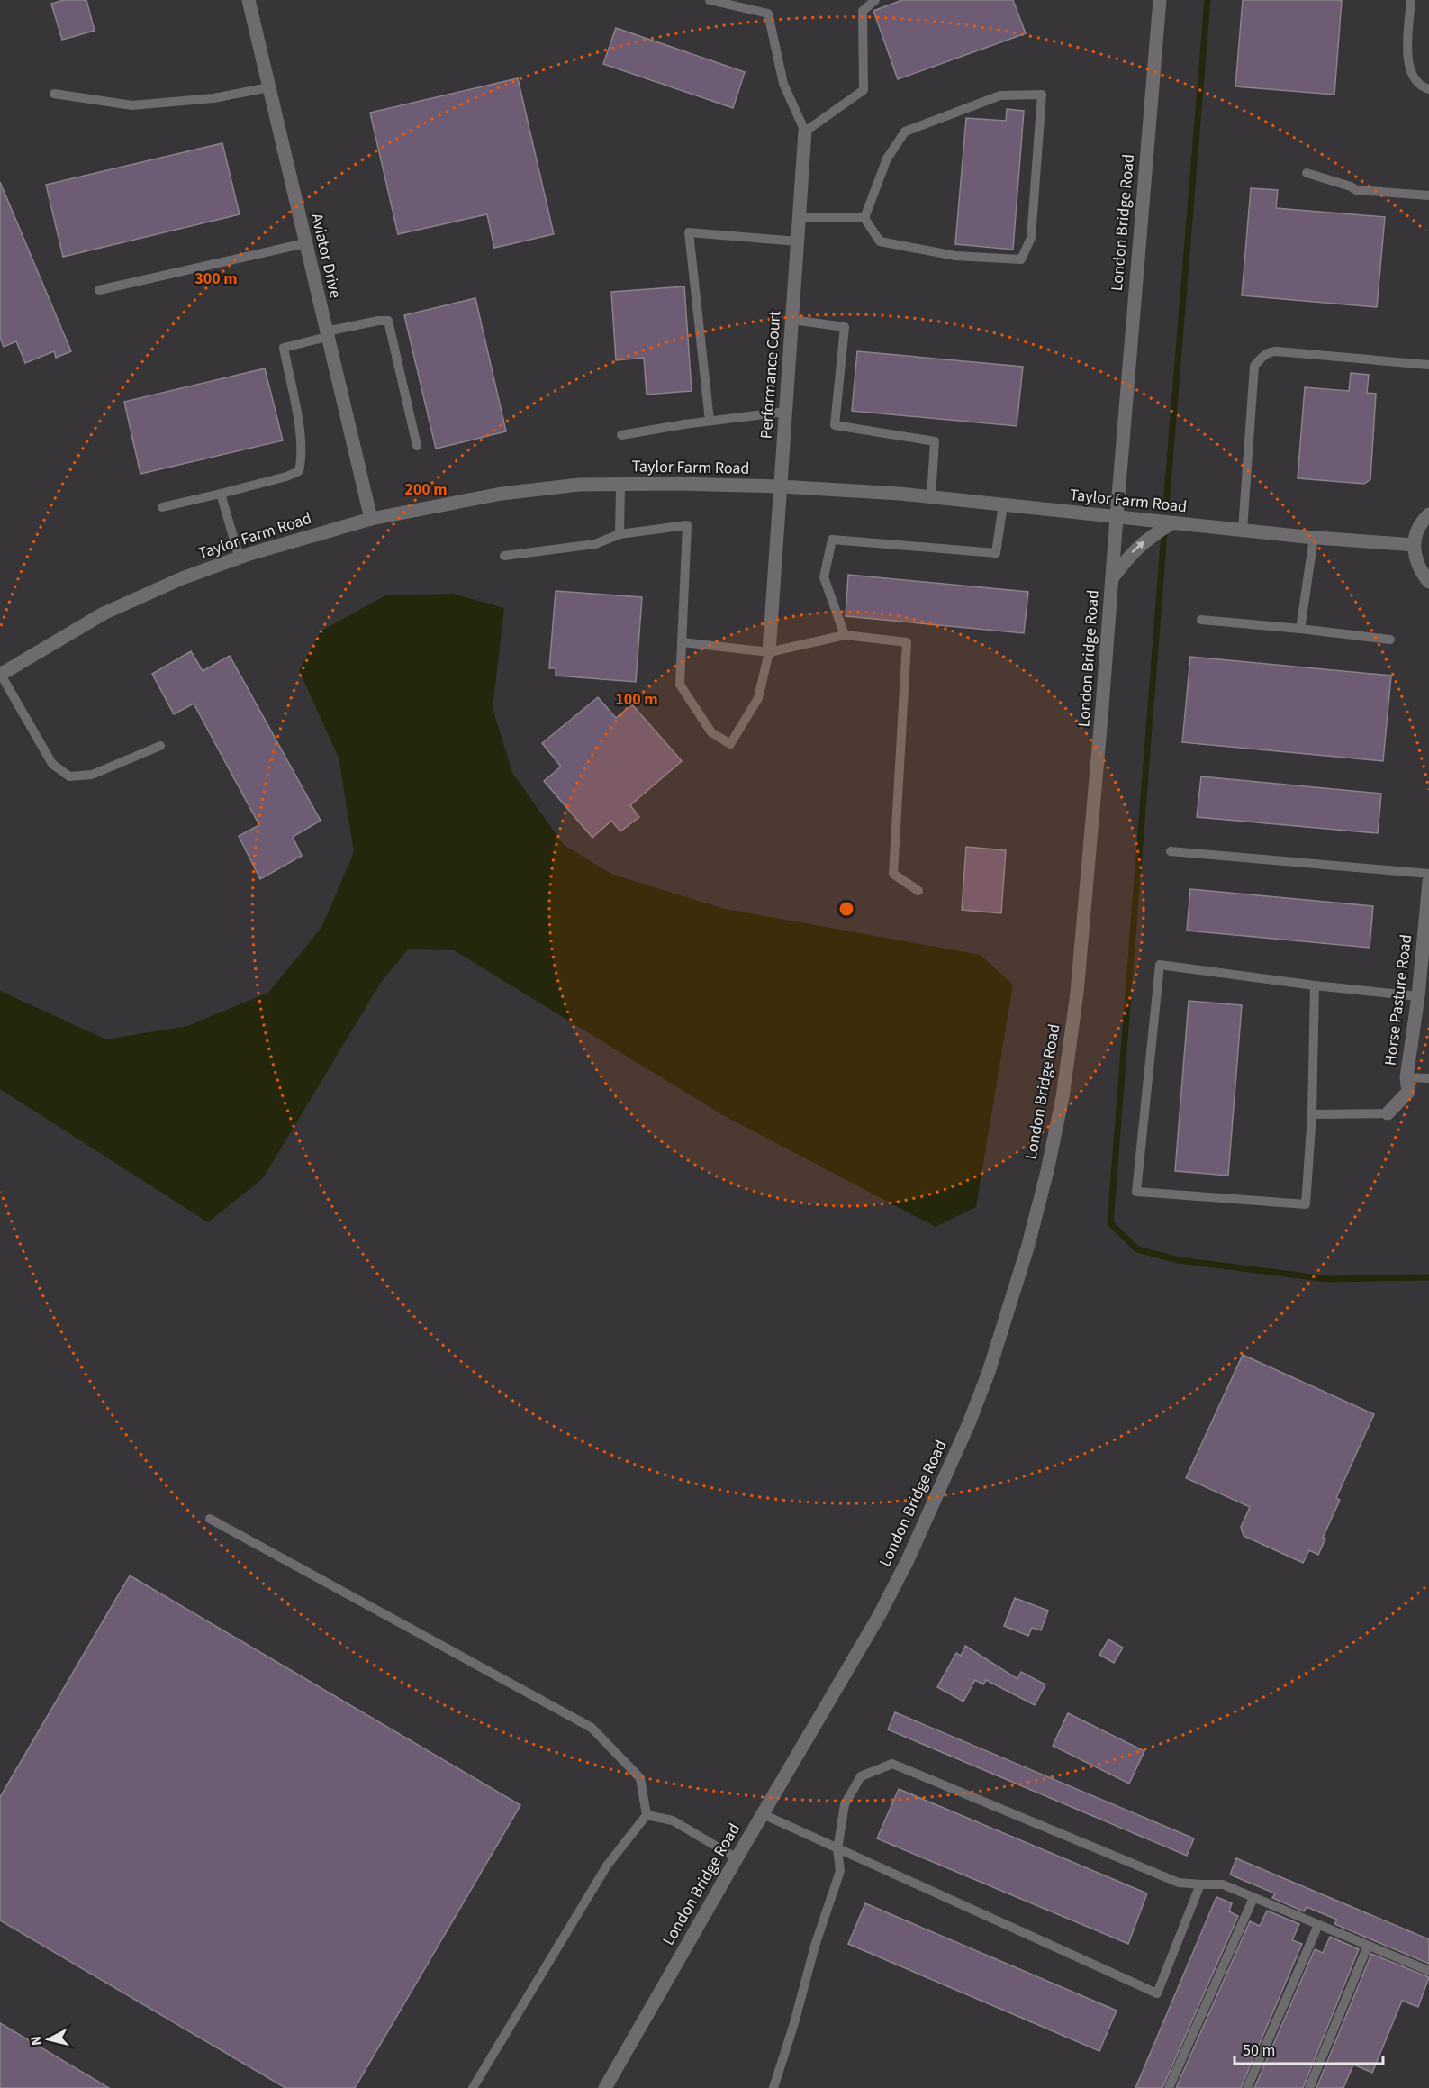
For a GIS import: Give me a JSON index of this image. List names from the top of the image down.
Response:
{
  "streets": {
    "street": [
      "London Bridge Road",
      "Aviator Drive",
      "Performance Court",
      "Taylor Farm Road",
      "Horse Pasture Road"
    ]
  },
  "crossings": [
    ["London Bridge Road", "Taylor Farm Road"],
    ["Aviator Drive", "Taylor Farm Road"],
    ["Performance Court", "Taylor Farm Road"]
  ],
  "scale_bar": "50 m",
  "north": "left",
  "rings": ["300 m", "200 m", "100 m"]
}
